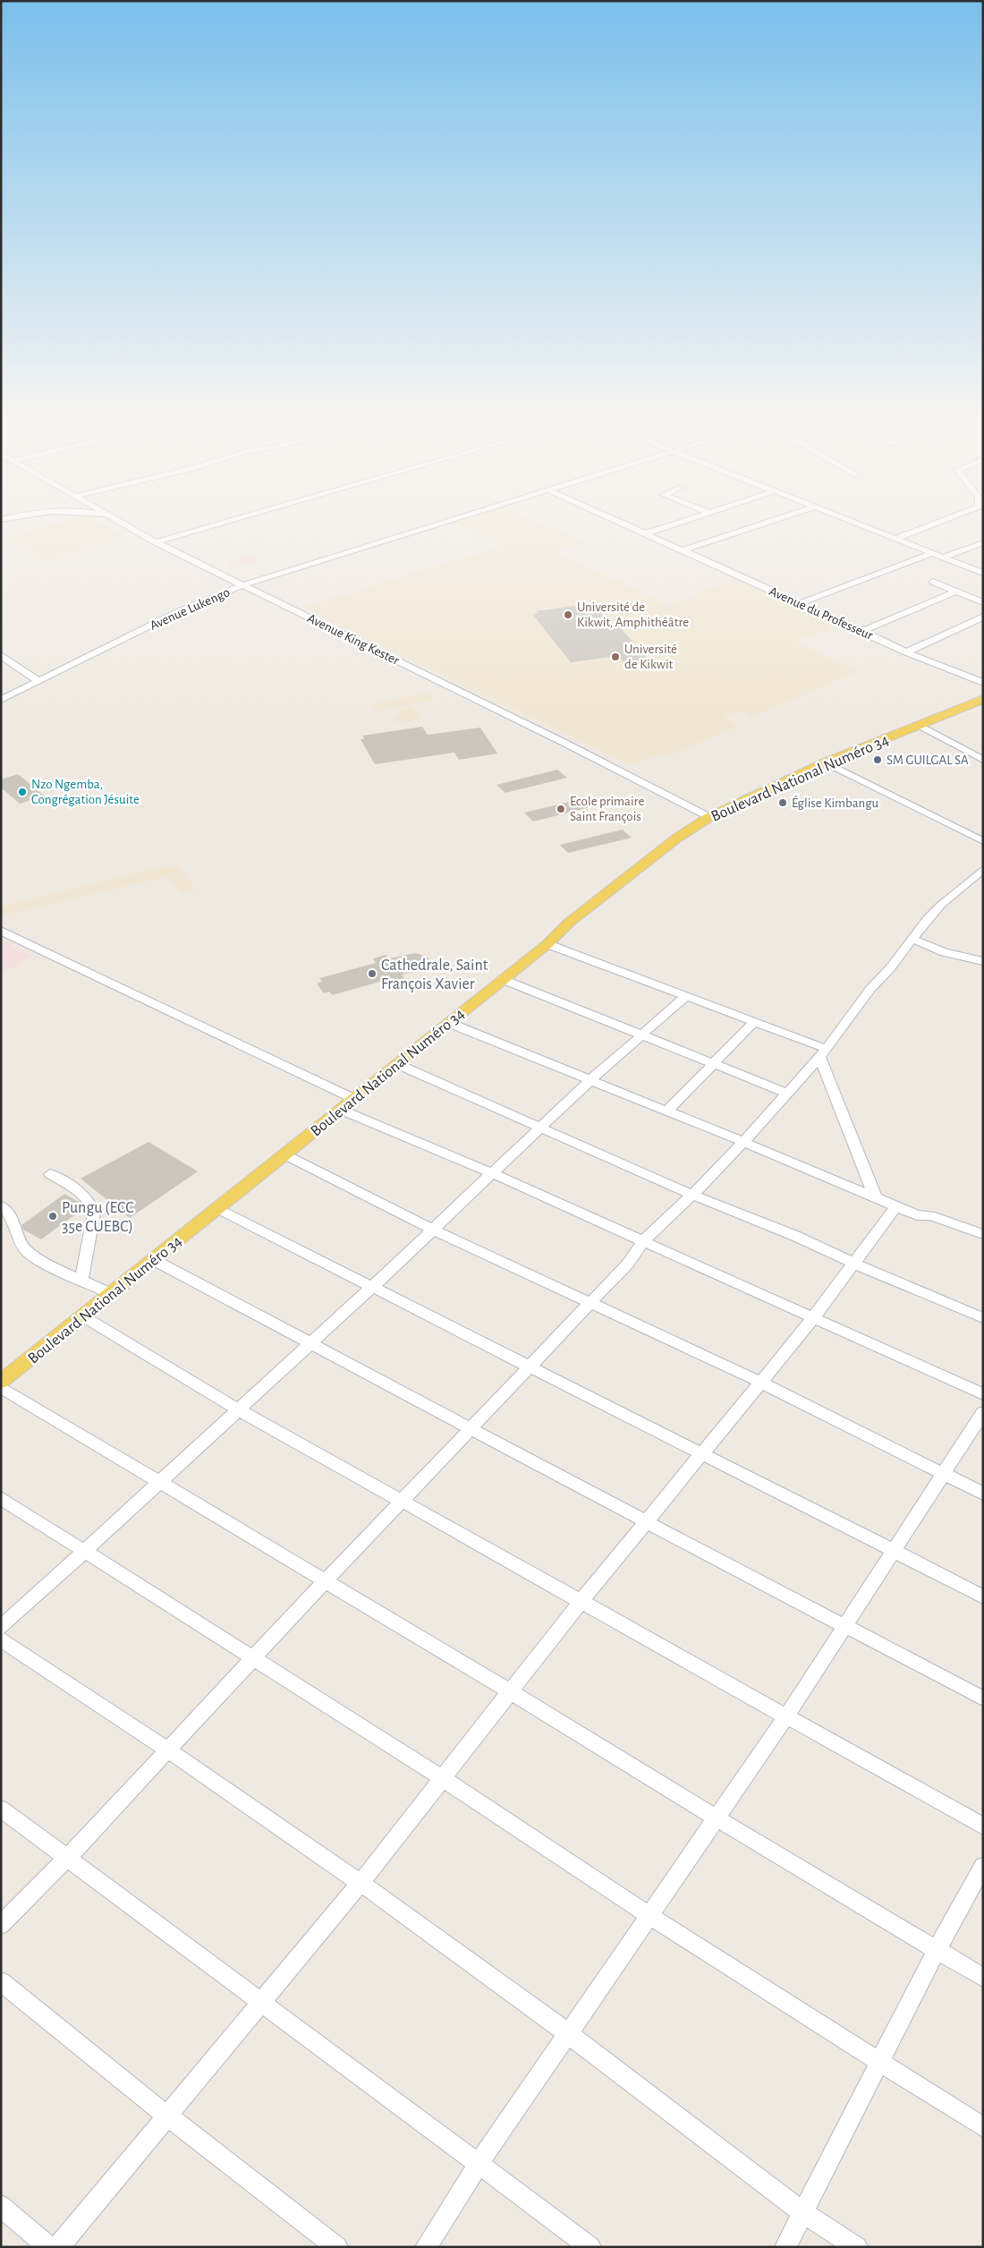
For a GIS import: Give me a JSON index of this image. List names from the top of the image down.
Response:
{
  "streets": {
    "main road": ["Boulevard National Numéro 34"],
    "street": ["Avenue Lukengo", "Avenue du Professeur", "Avenue King Kester"]
  },
  "crossings": [
    ["Avenue Lukengo", "Avenue King Kester"],
    ["Avenue King Kester", "Boulevard National Numéro 34"]
  ],
  "places": [
    "Université de Kikwit, Amphithéâtre",
    "Université de Kikwit",
    "SM GUILGAL SA",
    "Nzo Ngemba, Congrégation Jésuite",
    "Église Kimbangu",
    "Ecole primaire Saint François",
    "Cathedrale, Saint François Xavier",
    "Pungu (ECC 35e CUEBC)"
  ]
}
